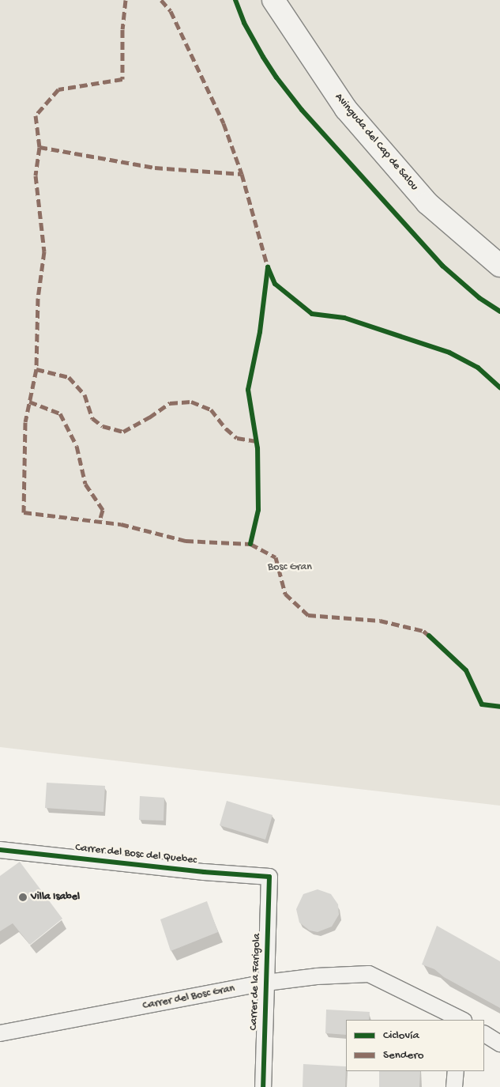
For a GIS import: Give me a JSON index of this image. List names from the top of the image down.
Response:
{
  "streets": {
    "street": [
      "Avinguda del Cap de Salou",
      "Carrer del Bosc del Quebec",
      "Carrer de la Farigola",
      "Carrer del Bosc Gran"
    ]
  },
  "crossings": [
    ["Carrer del Bosc del Quebec", "Carrer de la Farigola"],
    ["Carrer de la Farigola", "Carrer del Bosc Gran"]
  ],
  "parks": ["Bosc Gran"],
  "places": ["Villa Isabel"],
  "legend": ["Ciclovía", "Sendero"]
}
